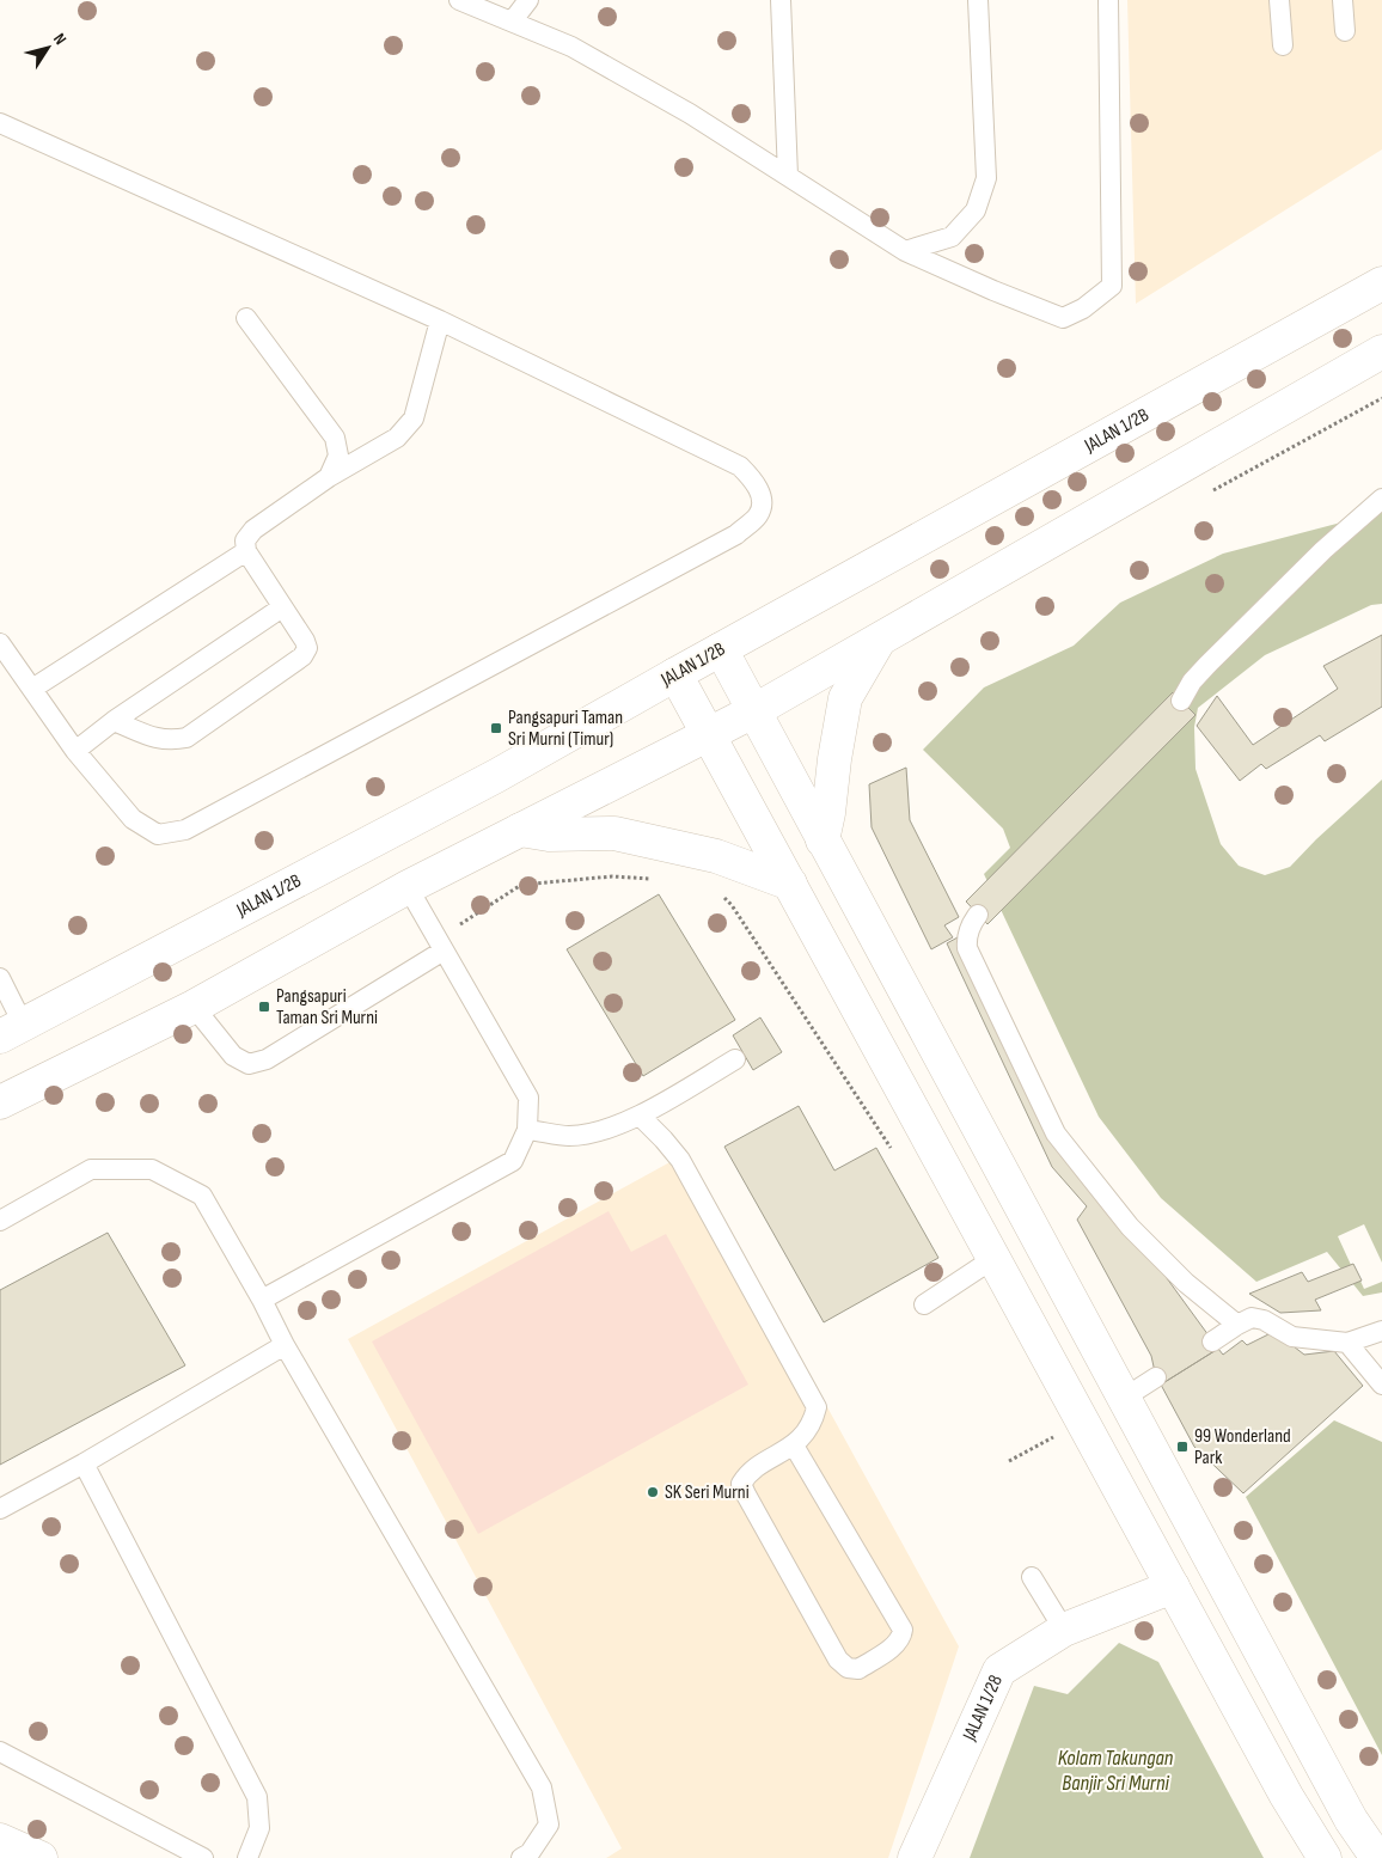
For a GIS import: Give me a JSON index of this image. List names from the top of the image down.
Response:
{
  "streets": {
    "street": ["JALAN 1/2B", "JALAN 1/28"]
  },
  "water": ["Kolam Takungan Banjir Sri Murni"],
  "places": {
    "transit": ["Pangsapuri Taman Sri Murni (Timur)", "Pangsapuri Taman Sri Murni", "99 Wonderland Park"],
    "other": ["SK Seri Murni"]
  },
  "north": "top right"
}
